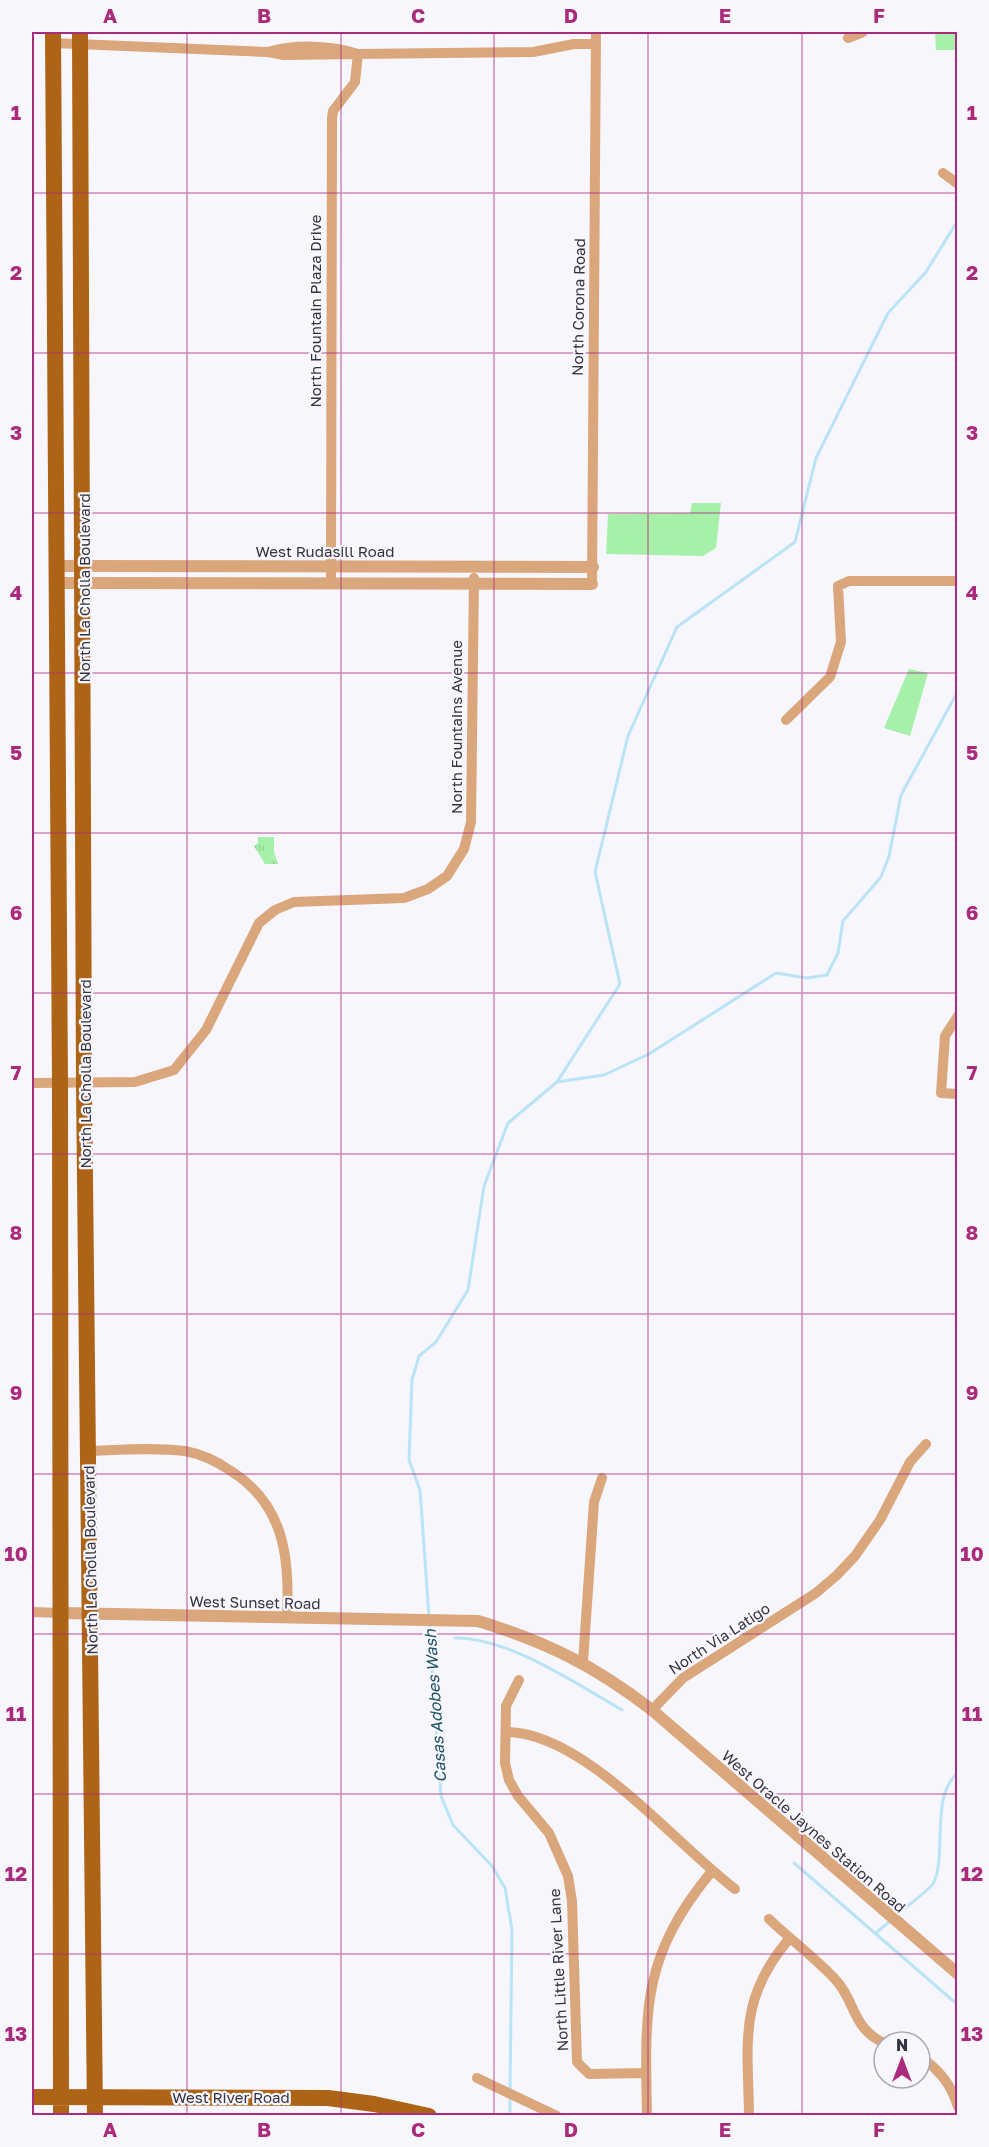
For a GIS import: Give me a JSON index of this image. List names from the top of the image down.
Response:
{
  "streets": {
    "main road": ["North La Cholla Boulevard", "West River Road"],
    "street": [
      "North Corona Road",
      "North Fountain Plaza Drive",
      "West Rudasill Road",
      "North Fountains Avenue",
      "West Sunset Road",
      "North Via Latigo",
      "West Oracle Jaynes Station Road",
      "North Little River Lane"
    ]
  },
  "crossings": [
    ["North Corona Road", "West Rudasill Road"],
    ["North Fountain Plaza Drive", "West Rudasill Road"],
    ["West Rudasill Road", "North La Cholla Boulevard"],
    ["West Rudasill Road", "North Fountains Avenue"],
    ["North La Cholla Boulevard", "North Fountains Avenue"],
    ["North La Cholla Boulevard", "West Sunset Road"],
    ["North La Cholla Boulevard", "West River Road"],
    ["North Via Latigo", "West Oracle Jaynes Station Road"]
  ],
  "water": ["Casas Adobes Wash"],
  "north": "top",
  "grid": {
    "columns": [
      "A",
      "B",
      "C",
      "D",
      "E",
      "F"
    ],
    "rows": [
      "1",
      "2",
      "3",
      "4",
      "5",
      "6",
      "7",
      "8",
      "9",
      "10",
      "11",
      "12",
      "13"
    ]
  }
}
